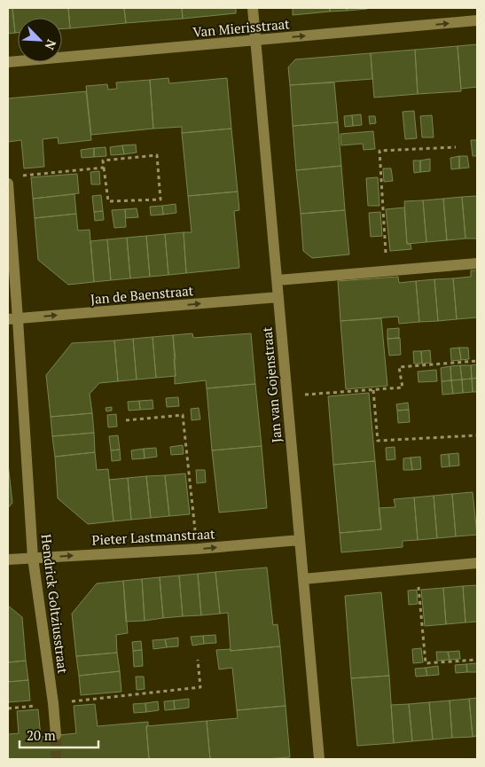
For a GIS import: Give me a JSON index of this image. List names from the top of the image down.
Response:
{
  "streets": {
    "street": [
      "Van Mierisstraat",
      "Jan de Baenstraat",
      "Jan van Gojenstraat",
      "Pieter Lastmanstraat",
      "Hendrick Goltziusstraat"
    ]
  },
  "crossings": [
    ["Van Mierisstraat", "Jan van Gojenstraat"],
    ["Jan de Baenstraat", "Jan van Gojenstraat"],
    ["Jan de Baenstraat", "Hendrick Goltziusstraat"],
    ["Jan van Gojenstraat", "Pieter Lastmanstraat"],
    ["Pieter Lastmanstraat", "Hendrick Goltziusstraat"]
  ],
  "one_way": ["Van Mierisstraat", "Jan de Baenstraat", "Pieter Lastmanstraat"],
  "scale_bar": "20 m",
  "north": "bottom right"
}
